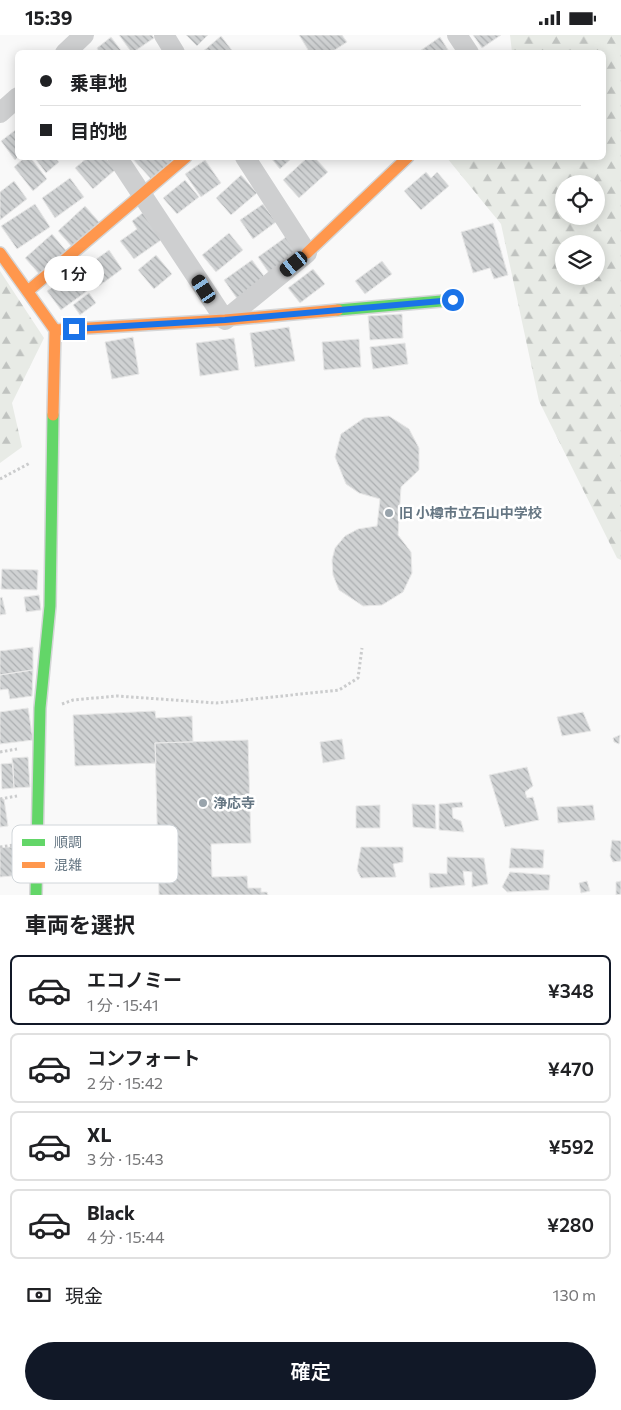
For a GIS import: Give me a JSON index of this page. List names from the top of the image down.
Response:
{
  "places": ["旧 小樽市立石山中学校", "浄応寺"],
  "legend": ["順調", "混雑"],
  "page": {
    "status": "15:39",
    "banner": ["乗車地", "目的地"],
    "bubble": "1 分",
    "heading": "車両を選択",
    "list": [
      {
        "name": "エコノミー",
        "note": "1 分 · 15:41",
        "value": "¥348"
      },
      {
        "name": "コンフォート",
        "note": "2 分 · 15:42",
        "value": "¥470"
      },
      {
        "name": "XL",
        "note": "3 分 · 15:43",
        "value": "¥592"
      },
      {
        "name": "Black",
        "note": "4 分 · 15:44",
        "value": "¥280"
      }
    ],
    "pay": ["現金", "130 m"],
    "buttons": "確定"
  }
}
